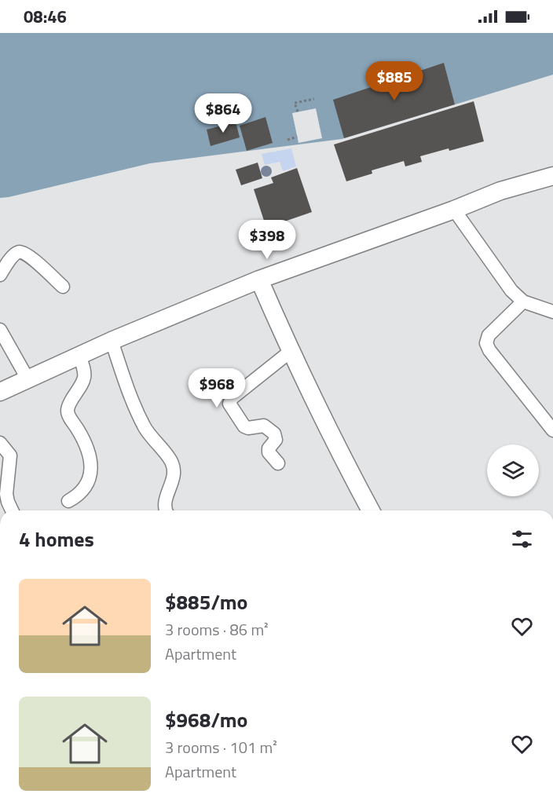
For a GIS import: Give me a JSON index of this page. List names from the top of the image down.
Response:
{
  "page": {
    "status": "08:46",
    "price": [
      "$885",
      "$864",
      "$398",
      "$968"
    ],
    "heading": "4 homes",
    "list": [
      {
        "name": "$885/mo",
        "note": "3 rooms · 86 m² · Apartment"
      },
      {
        "name": "$968/mo",
        "note": "3 rooms · 101 m² · Apartment"
      }
    ]
  }
}
